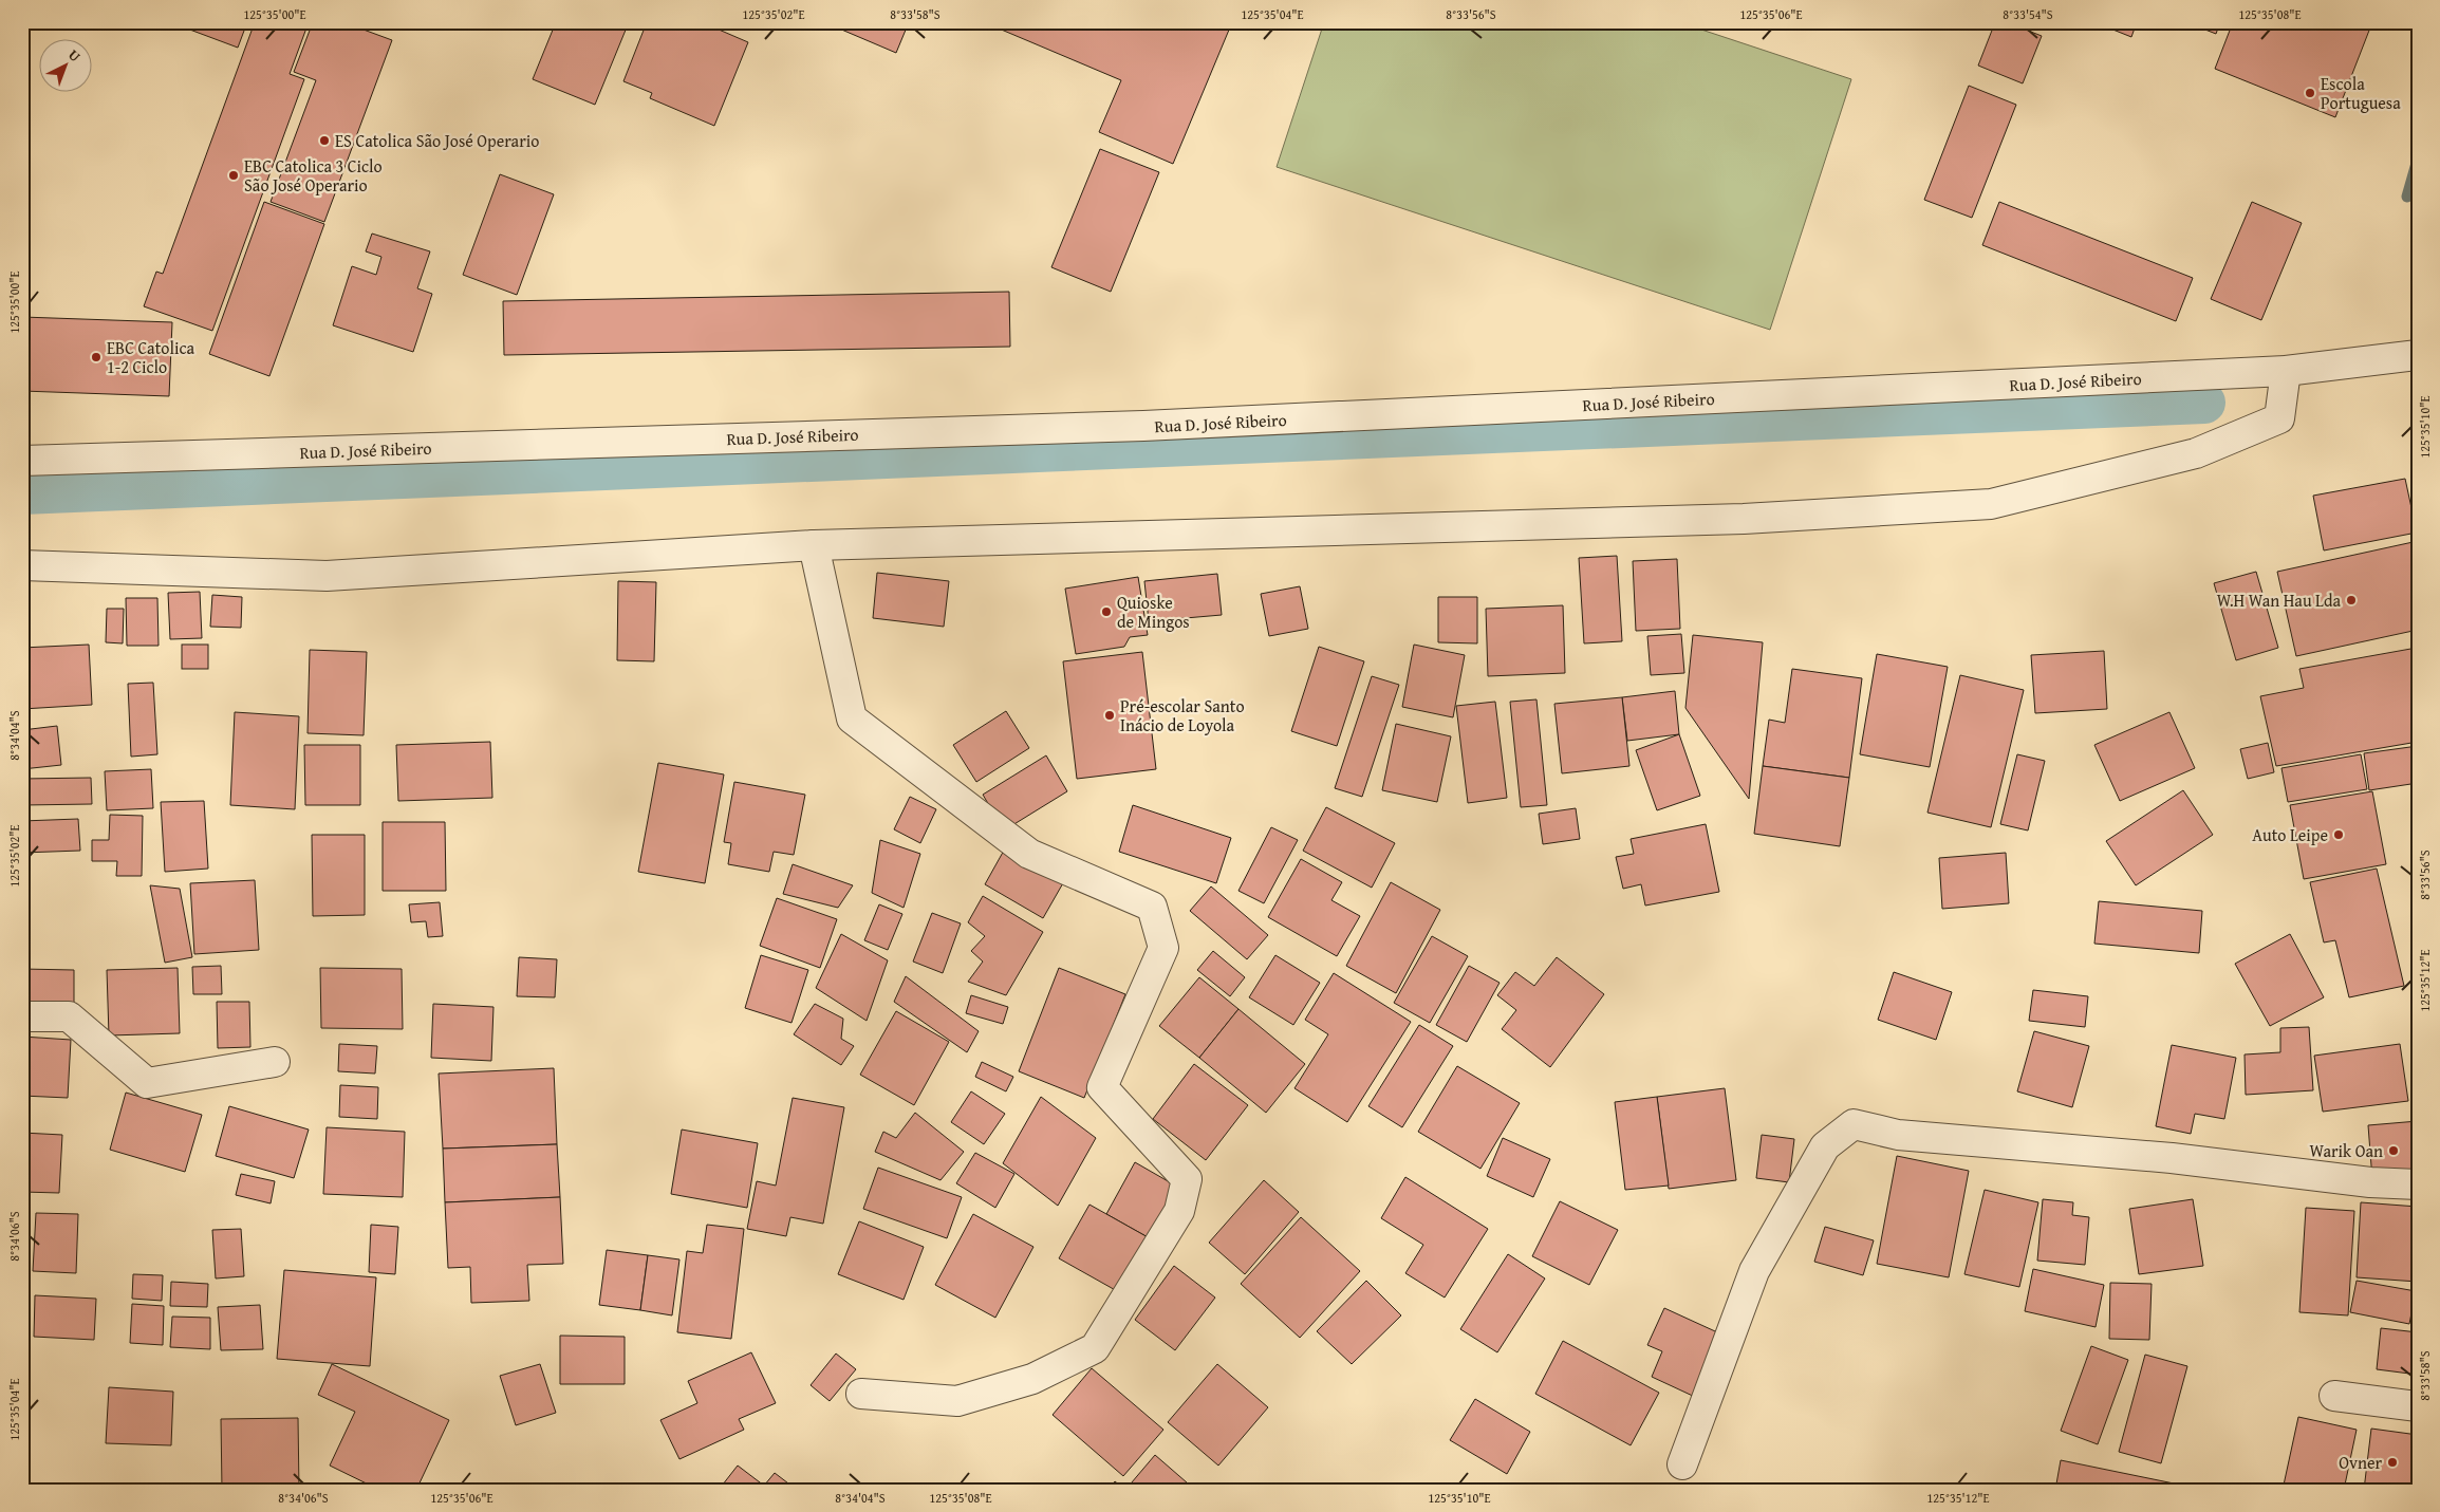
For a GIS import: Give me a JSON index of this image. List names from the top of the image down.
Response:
{
  "streets": {
    "street": ["Rua D. José Ribeiro"]
  },
  "places": [
    "Escola Portuguesa",
    "ES Catolica São José Operario",
    "EBC Catolica 3 Ciclo São José Operario",
    "EBC Catolica 1-2 Ciclo",
    "W.H Wan Hau Lda",
    "Quioske de Mingos",
    "Pré-escolar Santo Inácio de Loyola",
    "Auto Leipe",
    "Warik Oan",
    "Ovner"
  ],
  "north": "top right",
  "coordinates": [
    "125°35'00\"E",
    "125°35'02\"E",
    "8°33'58\"S",
    "125°35'04\"E",
    "8°33'56\"S",
    "125°35'06\"E",
    "8°33'54\"S",
    "125°35'08\"E",
    "125°35'10\"E",
    "8°34'04\"S",
    "125°35'12\"E",
    "8°34'06\"S"
  ]
}
